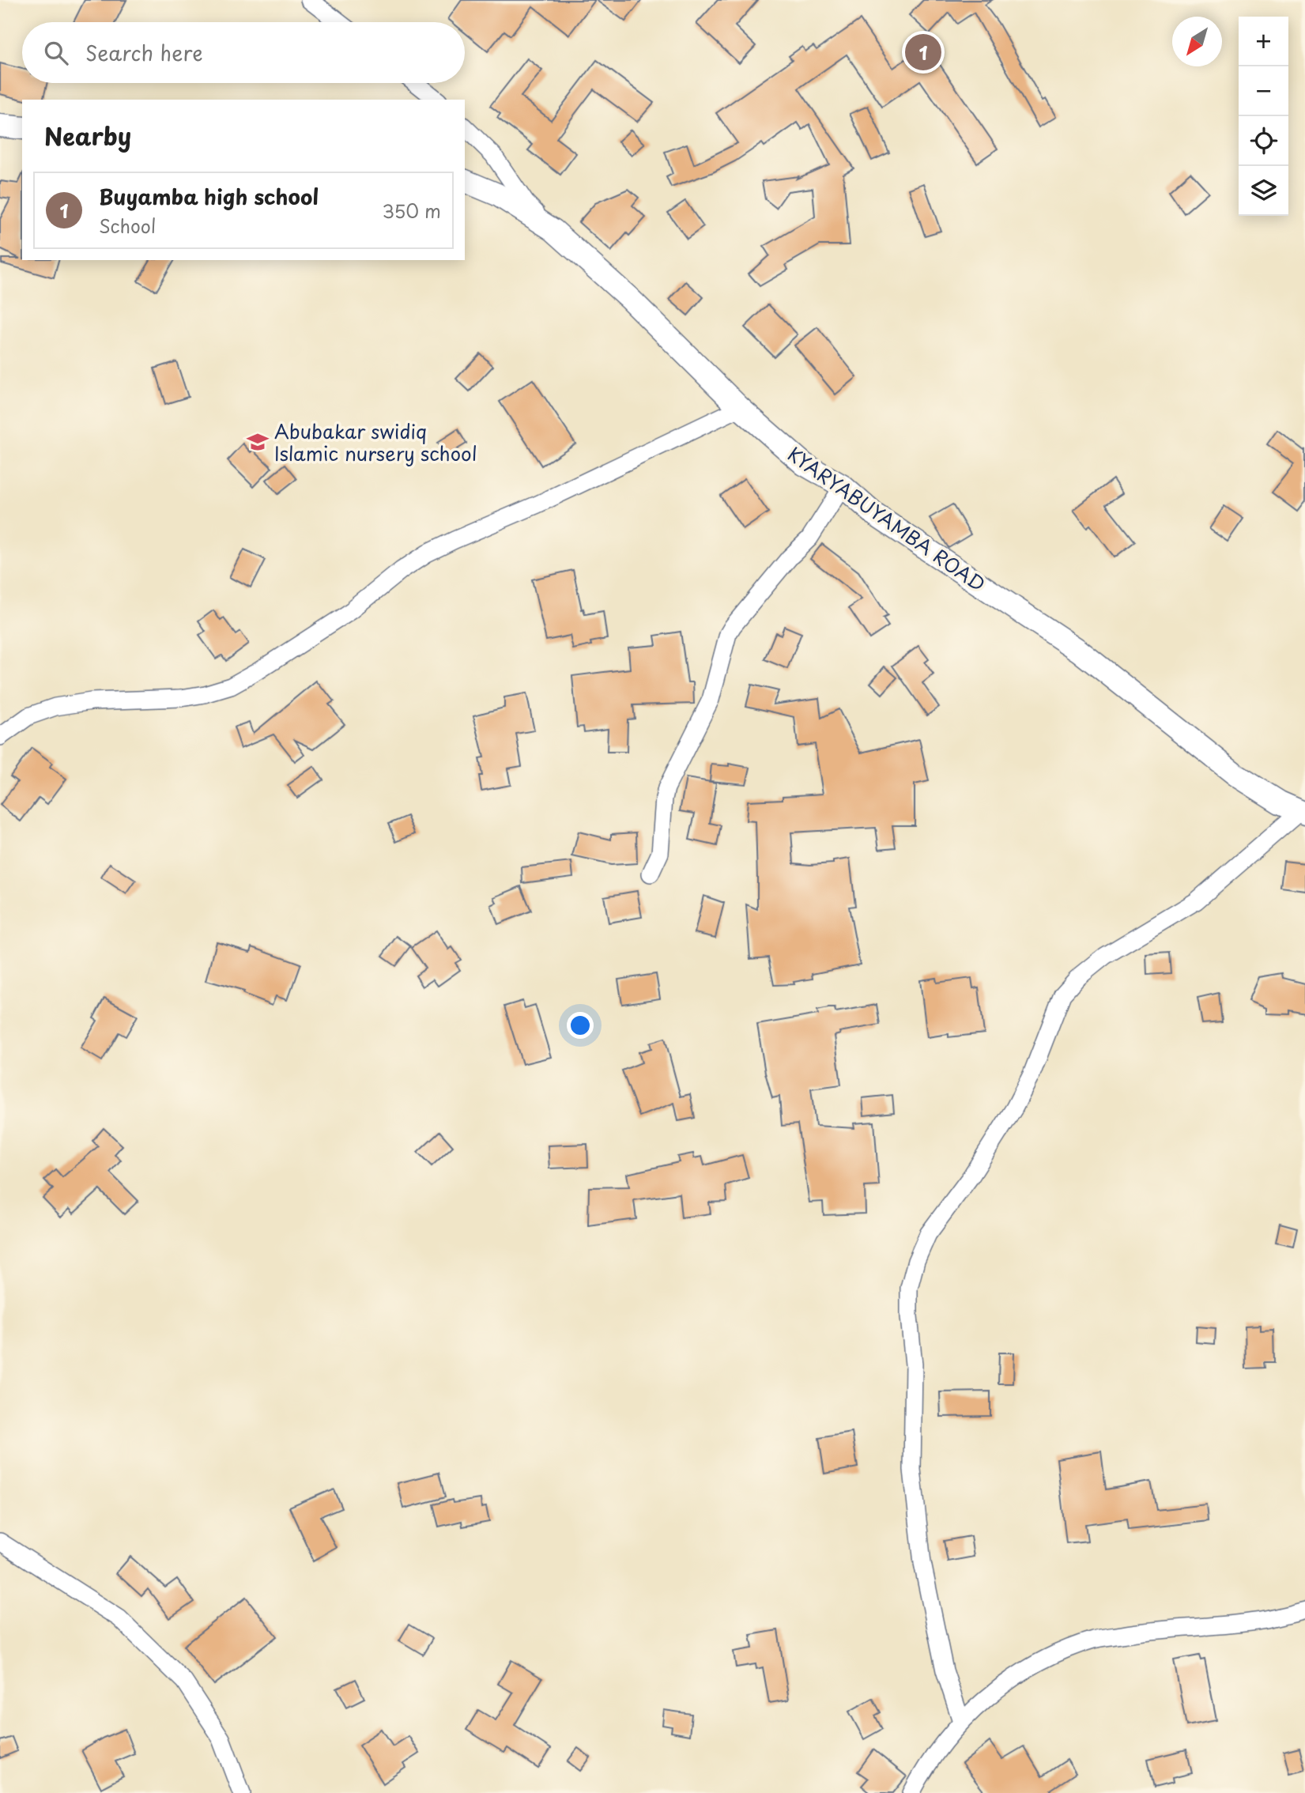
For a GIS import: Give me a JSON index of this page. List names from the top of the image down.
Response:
{
  "streets": {
    "street": ["KYARYABUYAMBA ROAD"]
  },
  "places": {
    "school or university": ["Abubakar swidiq Islamic nursery school"]
  },
  "north": "bottom left",
  "page": {
    "map_buttons": ["+", "−"],
    "search": "Search here",
    "pins": "1",
    "heading": "Nearby",
    "list": [
      {
        "mark": "1",
        "name": "Buyamba high school",
        "note": "School",
        "value": "350 m"
      }
    ]
  }
}
